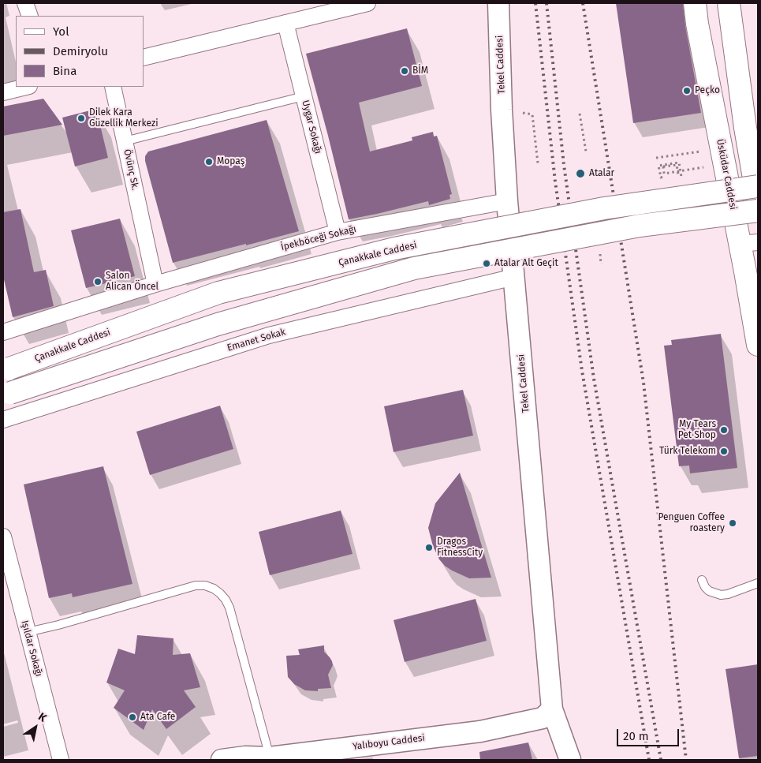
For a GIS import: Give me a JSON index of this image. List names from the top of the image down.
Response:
{
  "streets": {
    "main road": ["Üsküdar Caddesi", "Çanakkale Caddesi"],
    "street": [
      "Tekel Caddesi",
      "Uygar Sokağı",
      "Övünç Sk.",
      "İpekböceği Sokağı",
      "Emanet Sokak",
      "Işıldar Sokağı",
      "Yalıboyu Caddesi"
    ]
  },
  "crossings": [
    ["Tekel Caddesi", "İpekböceği Sokağı"],
    ["Tekel Caddesi", "Emanet Sokak"],
    ["Tekel Caddesi", "Yalıboyu Caddesi"],
    ["Uygar Sokağı", "İpekböceği Sokağı"],
    ["Övünç Sk.", "İpekböceği Sokağı"]
  ],
  "places": [
    "BİM",
    "Peçko",
    "Dilek Kara Güzellik Merkezi",
    "Mopaş",
    "Atalar",
    "Atalar Alt Geçit",
    "Salon Alican Öncel",
    "My Tears Pet Shop",
    "Türk Telekom",
    "Penguen Coffee roastery",
    "Dragos FitnessCity",
    "Ata Cafe"
  ],
  "legend": ["Yol", "Demiryolu", "Bina"],
  "scale_bar": "20 m",
  "north": "top right"
}
